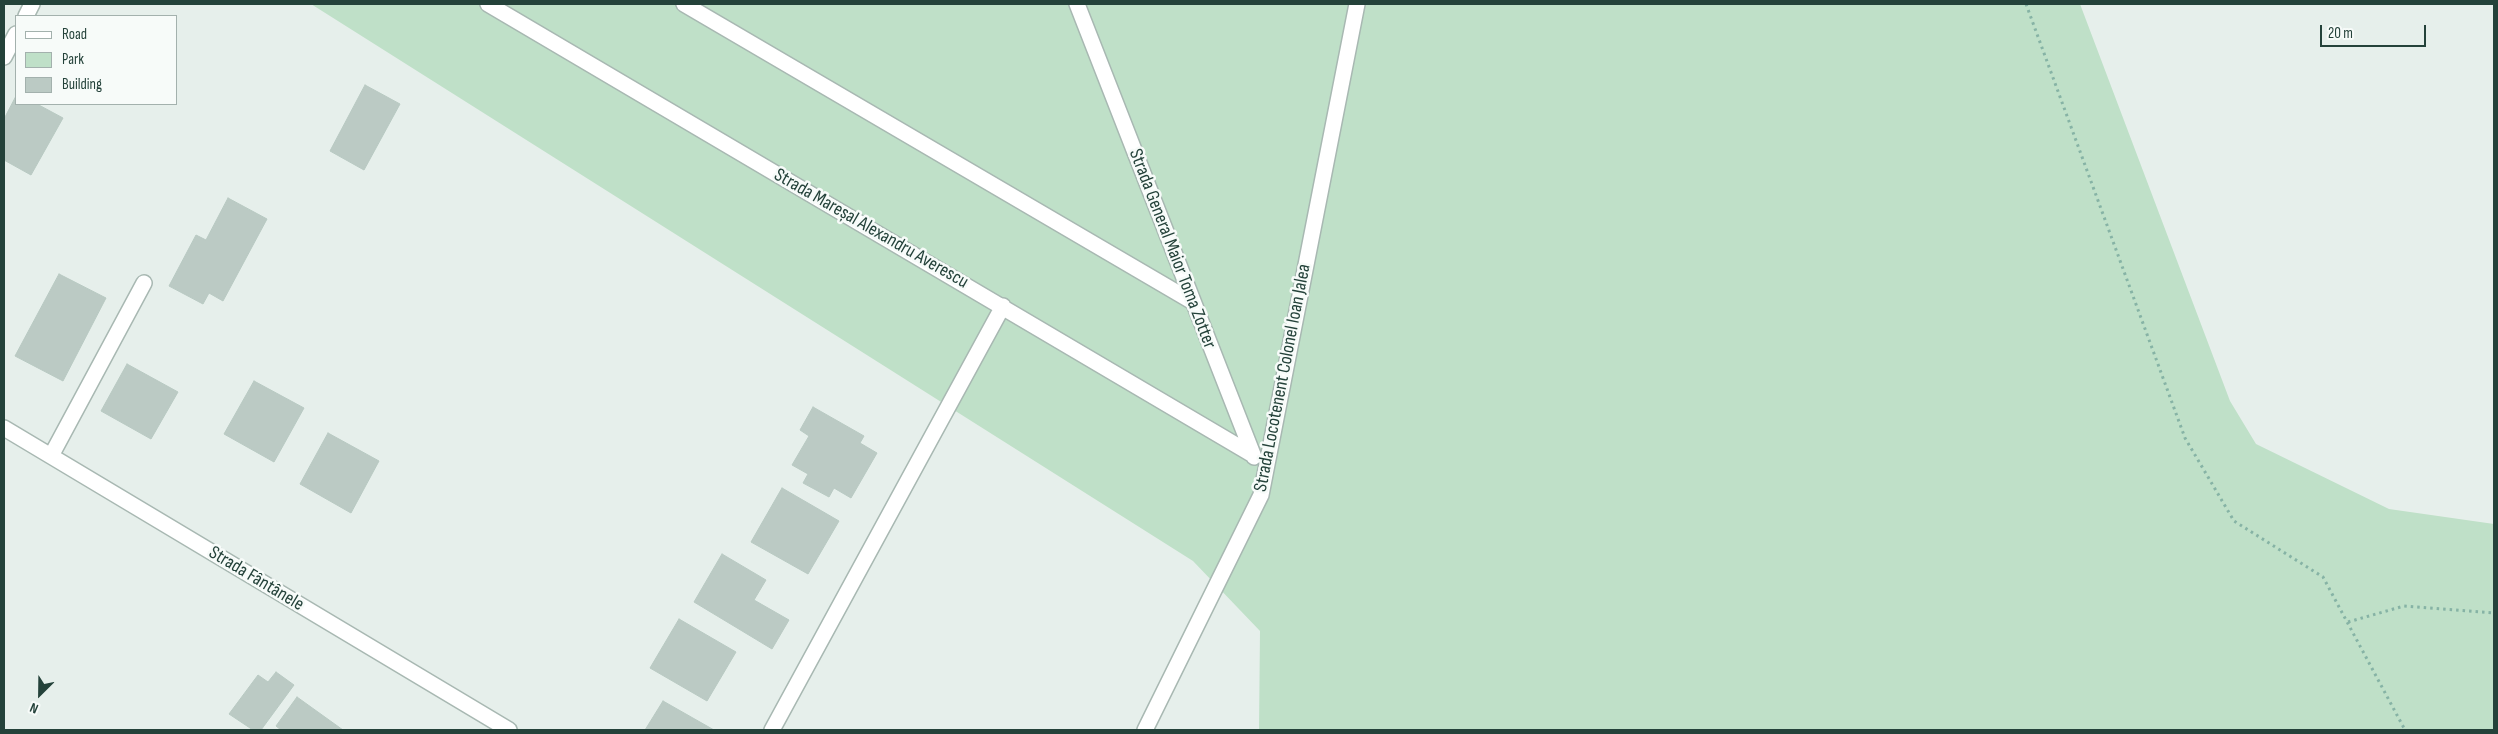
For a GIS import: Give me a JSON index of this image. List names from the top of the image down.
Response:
{
  "streets": {
    "street": [
      "Strada Mareșal Alexandru Averescu",
      "Strada General Maior Toma Zotter",
      "Strada Locotenent Colonel Ioan Jalea",
      "Strada Fântânele"
    ]
  },
  "crossings": [
    ["Strada Mareșal Alexandru Averescu", "Strada General Maior Toma Zotter"],
    ["Strada General Maior Toma Zotter", "Strada Locotenent Colonel Ioan Jalea"]
  ],
  "legend": ["Road", "Park", "Building"],
  "scale_bar": "20 m",
  "north": "bottom left"
}
